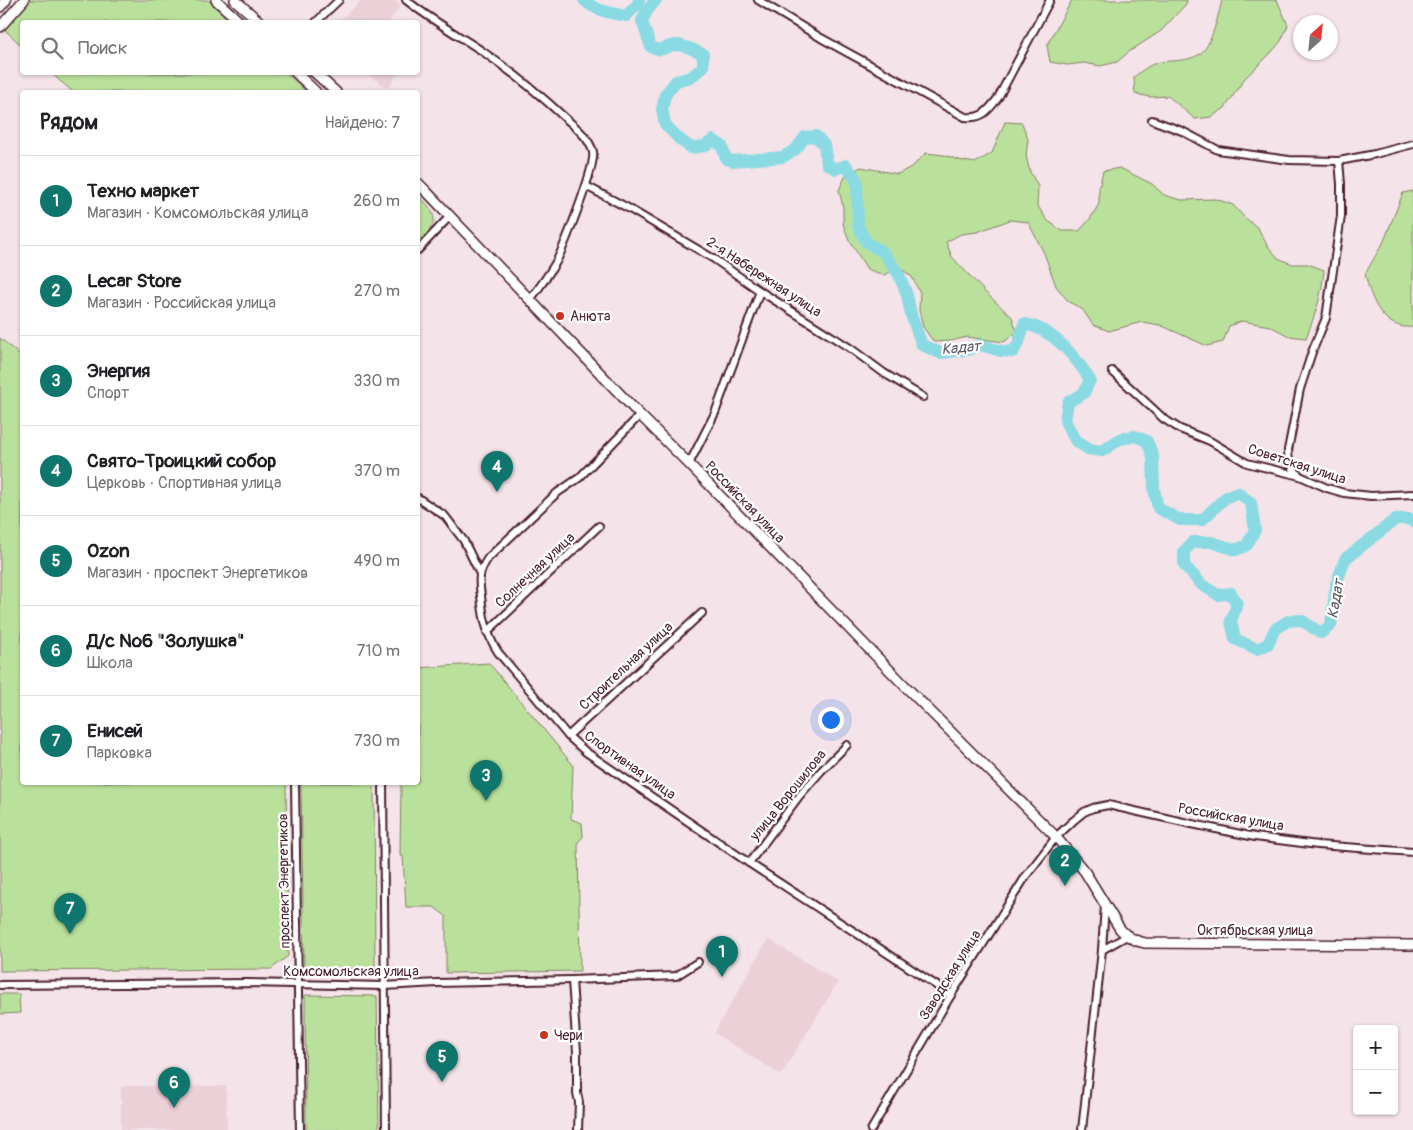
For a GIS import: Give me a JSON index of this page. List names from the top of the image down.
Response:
{
  "streets": {
    "street": [
      "2-я Набережная улица",
      "Советская улица",
      "Российская улица",
      "Солнечная улица",
      "Строительная улица",
      "Спортивная улица",
      "улица Ворошилова",
      "проспект Энергетиков",
      "Октябрьская улица",
      "Комсомольская улица",
      "Заводская улица"
    ]
  },
  "crossings": [
    ["Российская улица", "Октябрьская улица"],
    ["Российская улица", "Заводская улица"],
    ["Солнечная улица", "Спортивная улица"],
    ["Строительная улица", "Спортивная улица"],
    ["Спортивная улица", "улица Ворошилова"],
    ["Спортивная улица", "Заводская улица"],
    ["проспект Энергетиков", "Комсомольская улица"]
  ],
  "water": ["Кадат"],
  "places": ["Анюта", "Чери"],
  "north": "top right",
  "page": {
    "search": "Поиск",
    "heading": ["Рядом", "Найдено: 7"],
    "list": [
      {
        "mark": "1",
        "name": "Техно маркет",
        "note": "Магазин · Комсомольская улица",
        "value": "260 m"
      },
      {
        "mark": "2",
        "name": "Lecar Store",
        "note": "Магазин · Российская улица",
        "value": "270 m"
      },
      {
        "mark": "3",
        "name": "Энергия",
        "note": "Спорт",
        "value": "330 m"
      },
      {
        "mark": "4",
        "name": "Свято-Троицкий собор",
        "note": "Церковь · Спортивная улица",
        "value": "370 m"
      },
      {
        "mark": "5",
        "name": "Ozon",
        "note": "Магазин · проспект Энергетиков",
        "value": "490 m"
      },
      {
        "mark": "6",
        "name": "Д/с №6 \"Золушка\"",
        "note": "Школа",
        "value": "710 m"
      },
      {
        "mark": "7",
        "name": "Енисей",
        "note": "Парковка",
        "value": "730 m"
      }
    ],
    "pins": [
      "4",
      "3",
      "2",
      "7",
      "1",
      "5",
      "6"
    ],
    "map_buttons": ["+", "−"]
  }
}
